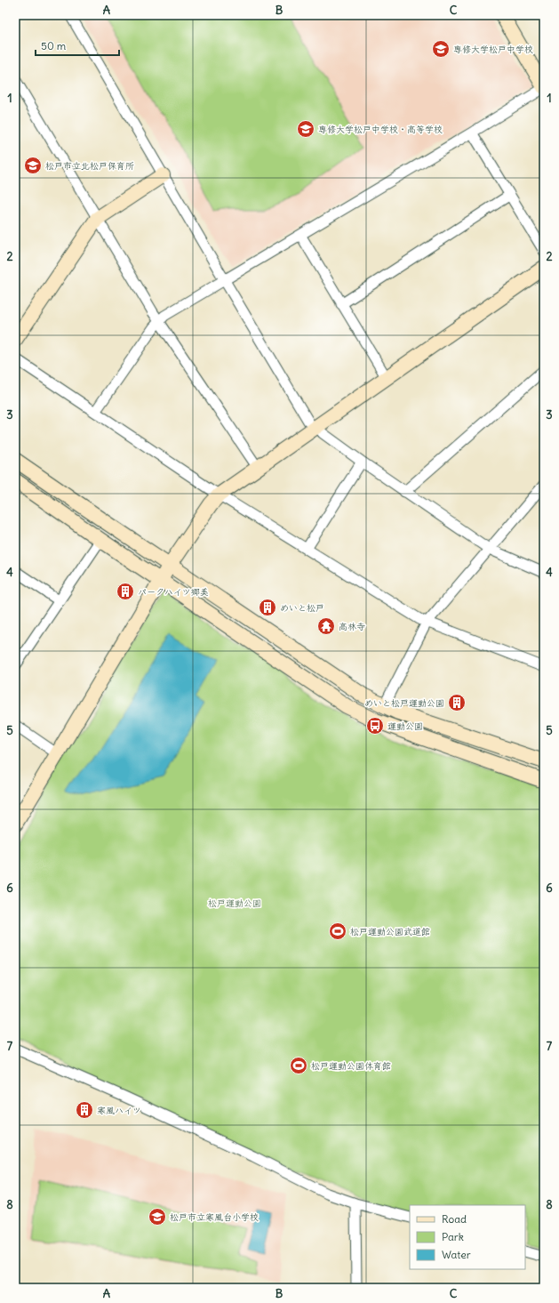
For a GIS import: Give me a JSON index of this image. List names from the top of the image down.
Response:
{
  "parks": ["松戸運動公園"],
  "places": {
    "school or university": [
      "専修大学松戸中学校",
      "専修大学松戸中学校・高等学校",
      "松戸市立北松戸保育所",
      "松戸市立寒風台小学校"
    ],
    "building": [
      "パークハイツ郷美",
      "めいと松戸",
      "めいと松戸運動公園",
      "寒風ハイツ"
    ],
    "temple": ["高林寺"],
    "bus stop": ["運動公園"],
    "sports": ["松戸運動公園武道館", "松戸運動公園体育館"]
  },
  "legend": ["Road", "Park", "Water"],
  "scale_bar": "50 m",
  "grid": {
    "columns": ["A", "B", "C"],
    "rows": [
      "1",
      "2",
      "3",
      "4",
      "5",
      "6",
      "7",
      "8"
    ]
  }
}
